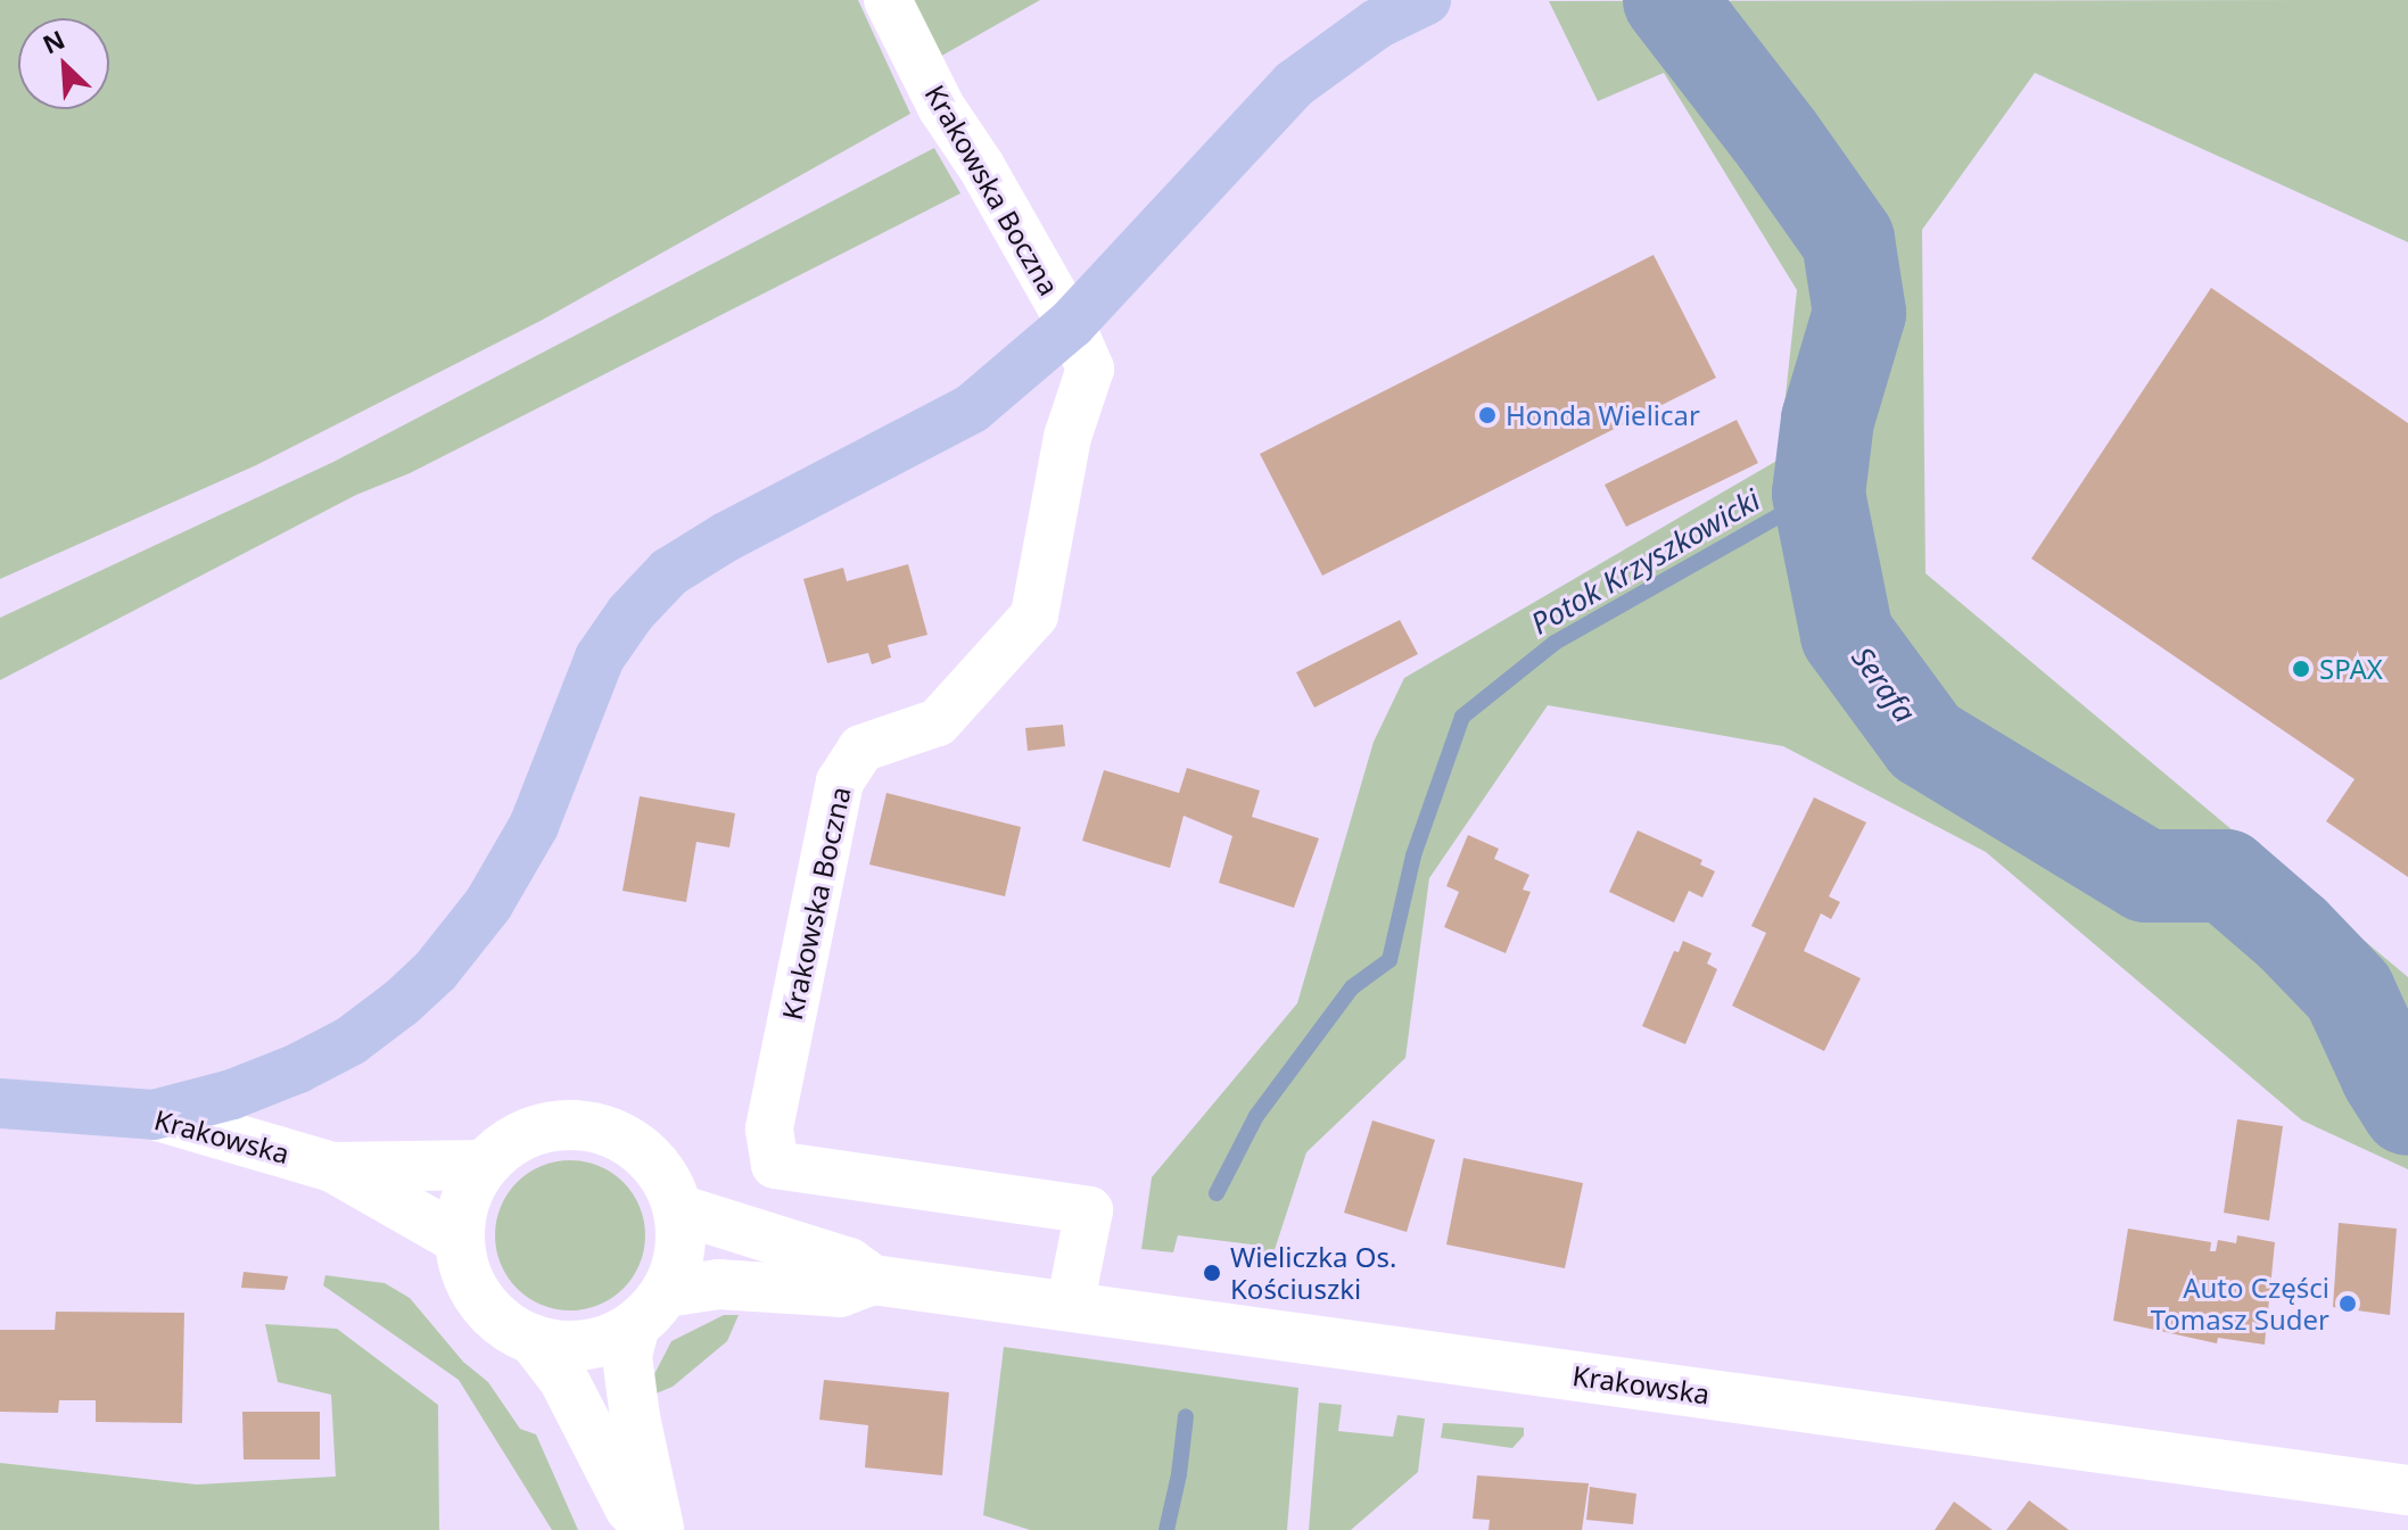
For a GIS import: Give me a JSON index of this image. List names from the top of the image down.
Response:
{
  "streets": {
    "main road": ["Krakowska"],
    "street": ["Krakowska Boczna"]
  },
  "crossings": [
    ["Krakowska Boczna", "Krakowska"]
  ],
  "water": ["Potok Krzyszkowicki", "Serafa"],
  "places": [
    "Honda Wielicar",
    "SPAX",
    "Wieliczka Os. Kościuszki",
    "Auto Części Tomasz Suder"
  ],
  "north": "top left"
}
